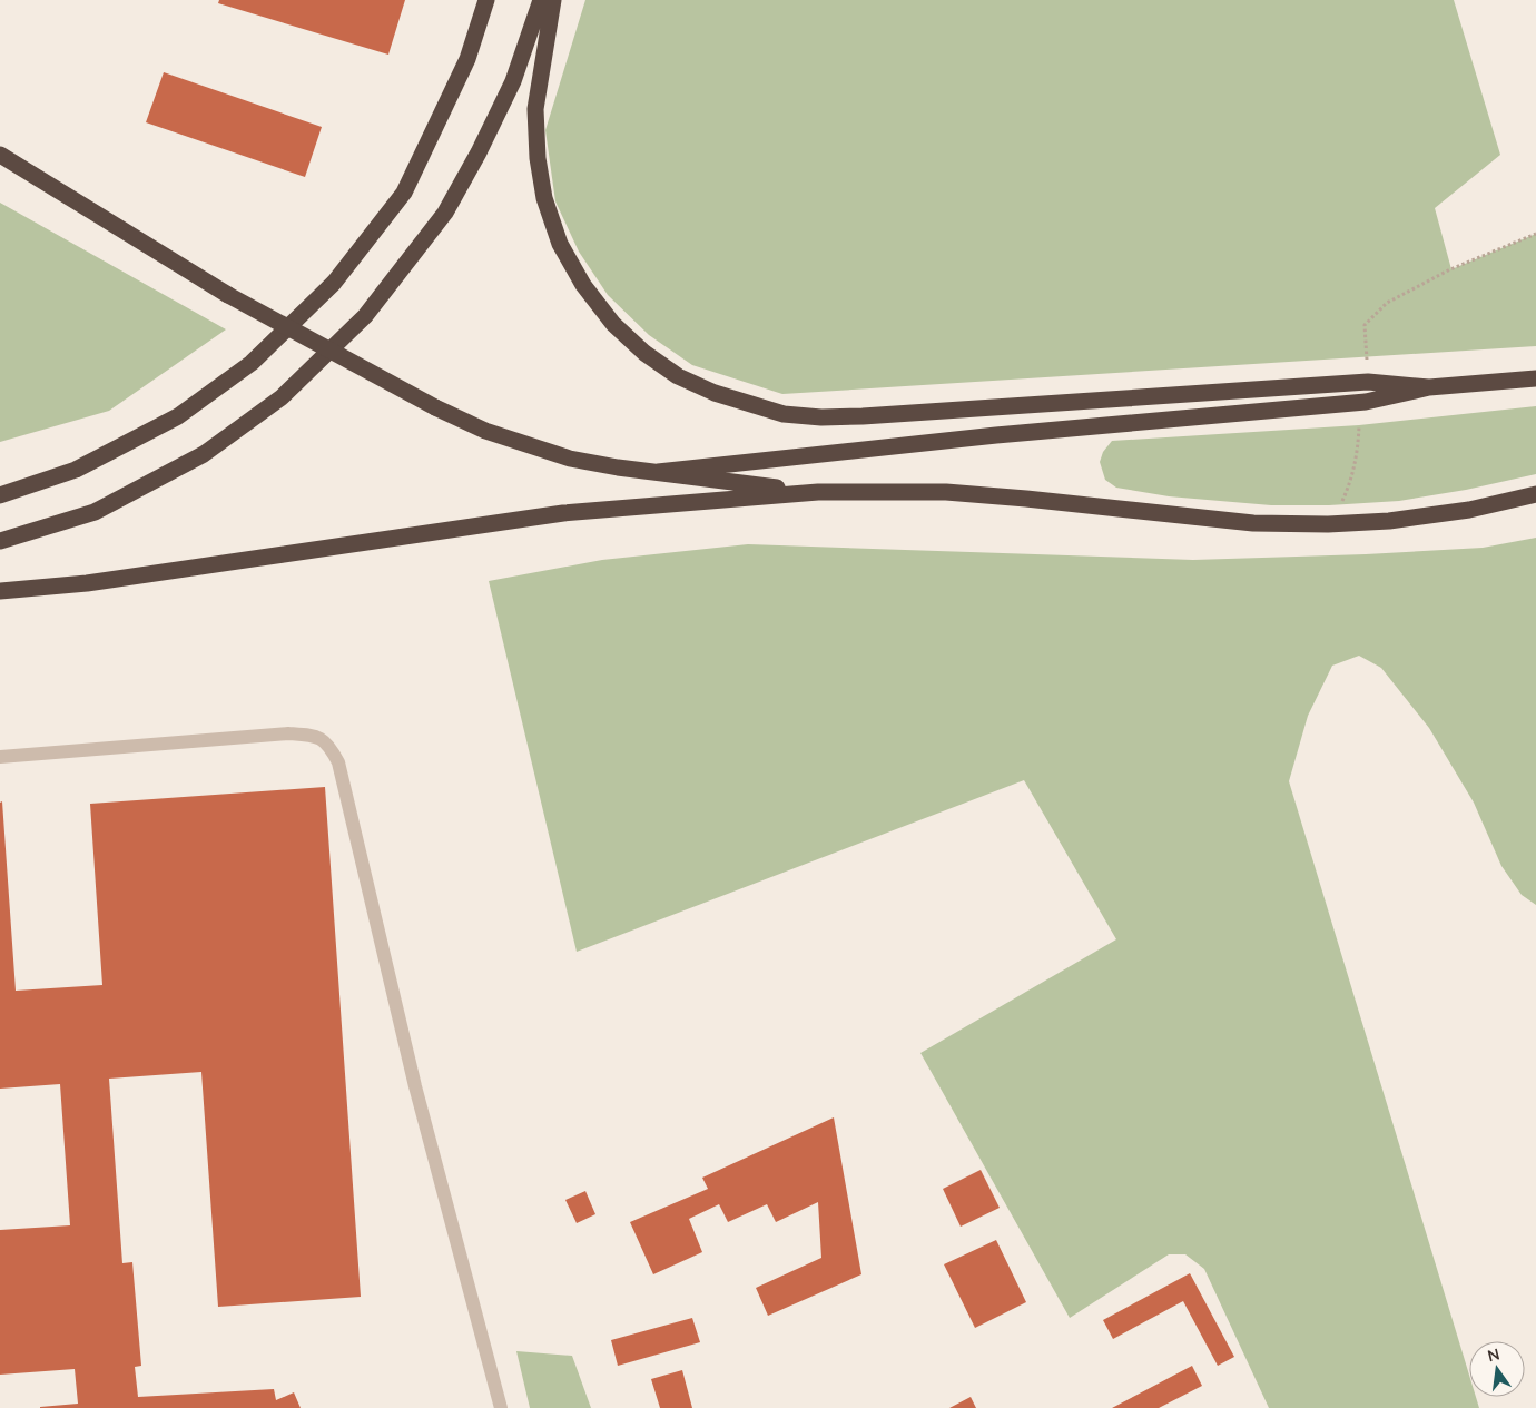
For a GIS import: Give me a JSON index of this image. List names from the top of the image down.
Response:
{
  "north": "top"
}
